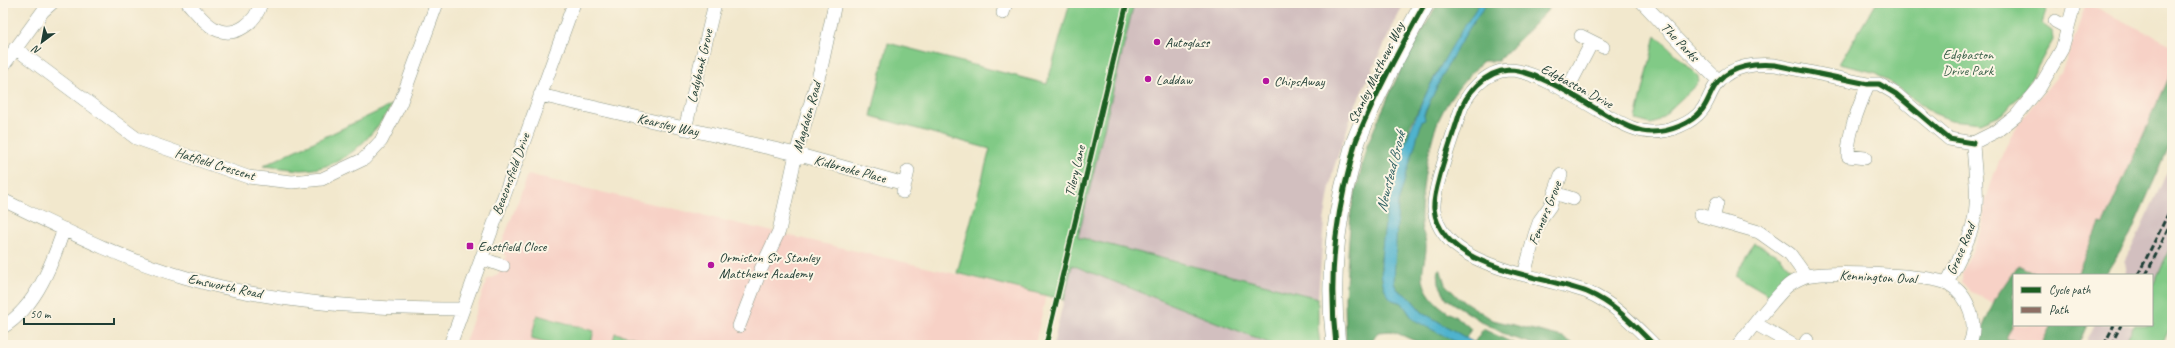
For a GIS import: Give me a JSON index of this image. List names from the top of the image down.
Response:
{
  "streets": {
    "main road": ["Stanley Matthews Way"],
    "street": [
      "The Parks",
      "Ladybank Grove",
      "Edgbaston Drive",
      "Magdalen Road",
      "Kearsley Way",
      "Hatfield Crescent",
      "Kidbrooke Place",
      "Beaconsfield Drive",
      "Fenners Grove",
      "Grace Road",
      "Kennington Oval",
      "Emsworth Road"
    ],
    "cycle path": ["Tilery Lane"]
  },
  "crossings": [
    ["The Parks", "Edgbaston Drive"],
    ["Ladybank Grove", "Kearsley Way"],
    ["Edgbaston Drive", "Fenners Grove"],
    ["Edgbaston Drive", "Grace Road"],
    ["Magdalen Road", "Kearsley Way"],
    ["Magdalen Road", "Kidbrooke Place"],
    ["Kearsley Way", "Kidbrooke Place"],
    ["Kearsley Way", "Beaconsfield Drive"],
    ["Beaconsfield Drive", "Emsworth Road"],
    ["Grace Road", "Kennington Oval"]
  ],
  "water": ["Newstead Brook"],
  "parks": ["Edgbaston Drive Park"],
  "places": {
    "other": [
      "Autoglass",
      "Laddaw",
      "ChipsAway",
      "Ormiston Sir Stanley Matthews Academy"
    ],
    "transit": ["Eastfield Close"]
  },
  "legend": ["Cycle path", "Path"],
  "scale_bar": "50 m",
  "north": "bottom left"
}
